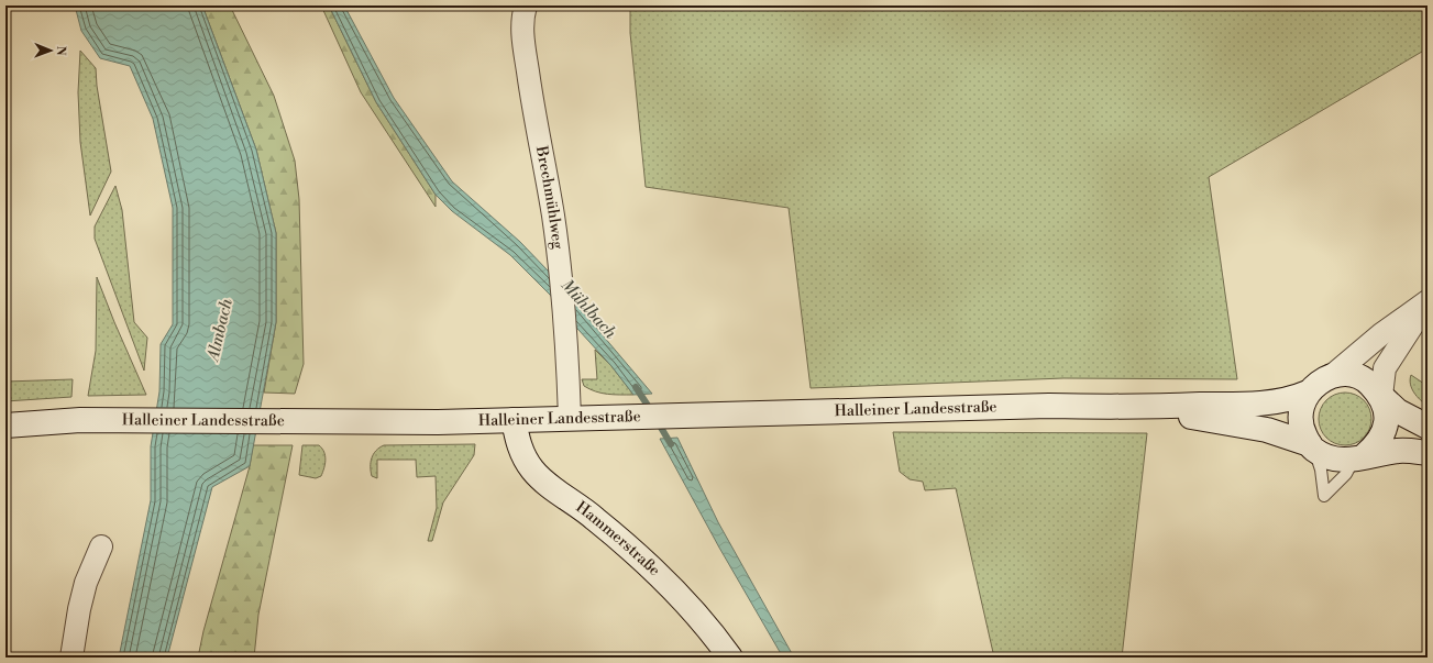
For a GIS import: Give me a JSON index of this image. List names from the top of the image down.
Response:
{
  "streets": {
    "main road": ["Halleiner Landesstraße", "Hammerstraße"],
    "street": ["Brechmühlweg"]
  },
  "crossings": [
    ["Brechmühlweg", "Halleiner Landesstraße"],
    ["Halleiner Landesstraße", "Hammerstraße"]
  ],
  "water": ["Mühlbach", "Almbach"],
  "north": "right"
}
